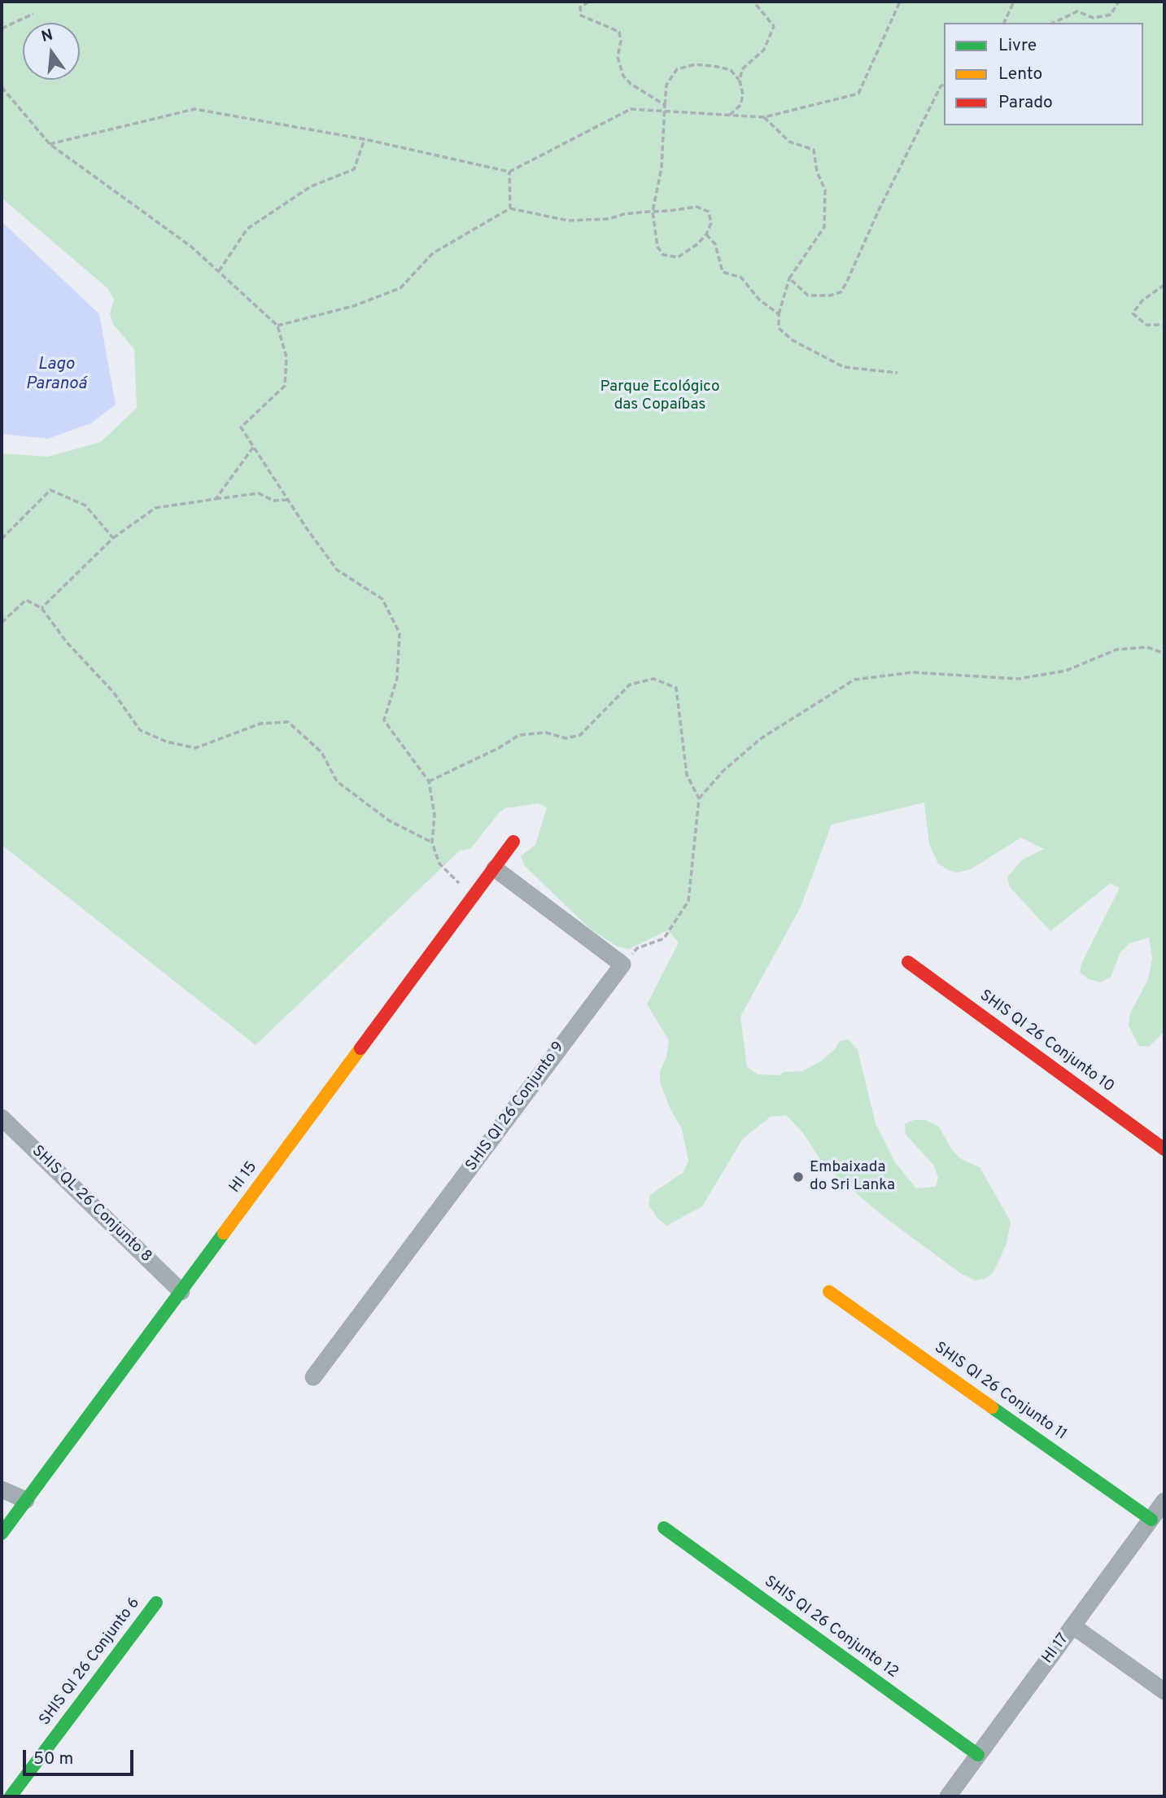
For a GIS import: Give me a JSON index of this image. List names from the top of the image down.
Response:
{
  "streets": {
    "street": [
      "SHIS QI 26 Conjunto 10",
      "SHIS QI 26 Conjunto 9",
      "HI 15",
      "SHIS QL 26 Conjunto 8",
      "SHIS QI 26 Conjunto 11",
      "SHIS QI 26 Conjunto 12",
      "HI 17",
      "SHIS QI 26 Conjunto 6"
    ]
  },
  "crossings": [
    ["HI 15", "SHIS QL 26 Conjunto 8"],
    ["SHIS QI 26 Conjunto 11", "HI 17"],
    ["SHIS QI 26 Conjunto 12", "HI 17"]
  ],
  "water": ["Lago Paranoá"],
  "parks": ["Parque Ecológico das Copaíbas"],
  "places": ["Embaixada do Sri Lanka"],
  "legend": ["Livre", "Lento", "Parado"],
  "scale_bar": "50 m",
  "north": "top"
}
